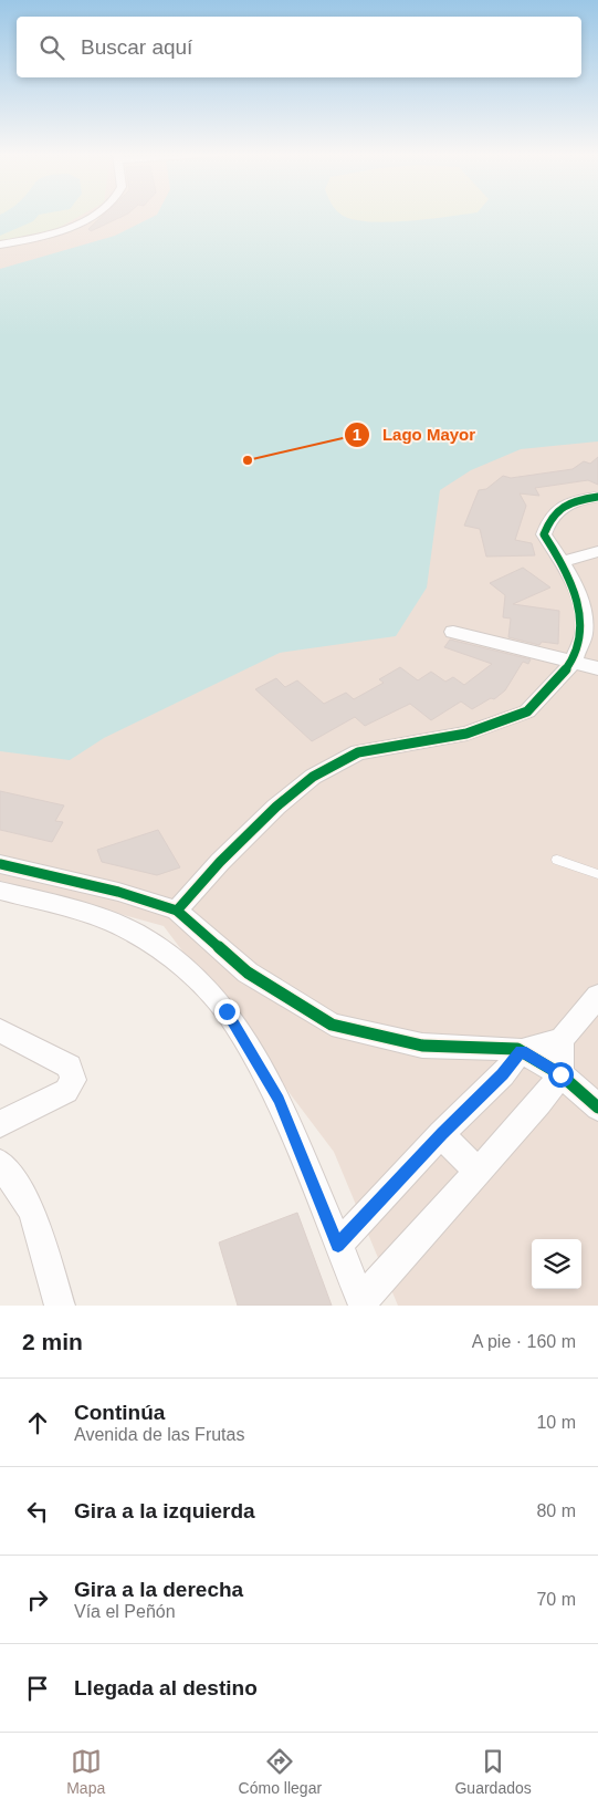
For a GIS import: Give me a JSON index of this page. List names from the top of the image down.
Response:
{
  "places": ["Lago Mayor"],
  "page": {
    "search": "Buscar aquí",
    "heading": ["2 min", "A pie · 160 m"],
    "list": [
      ["Continúa", "Avenida de las Frutas", "10 m"],
      ["Gira a la izquierda", "80 m"],
      ["Gira a la derecha", "Vía el Peñón", "70 m"],
      "Llegada al destino"
    ],
    "nav": ["Mapa", "Cómo llegar", "Guardados"]
  }
}
